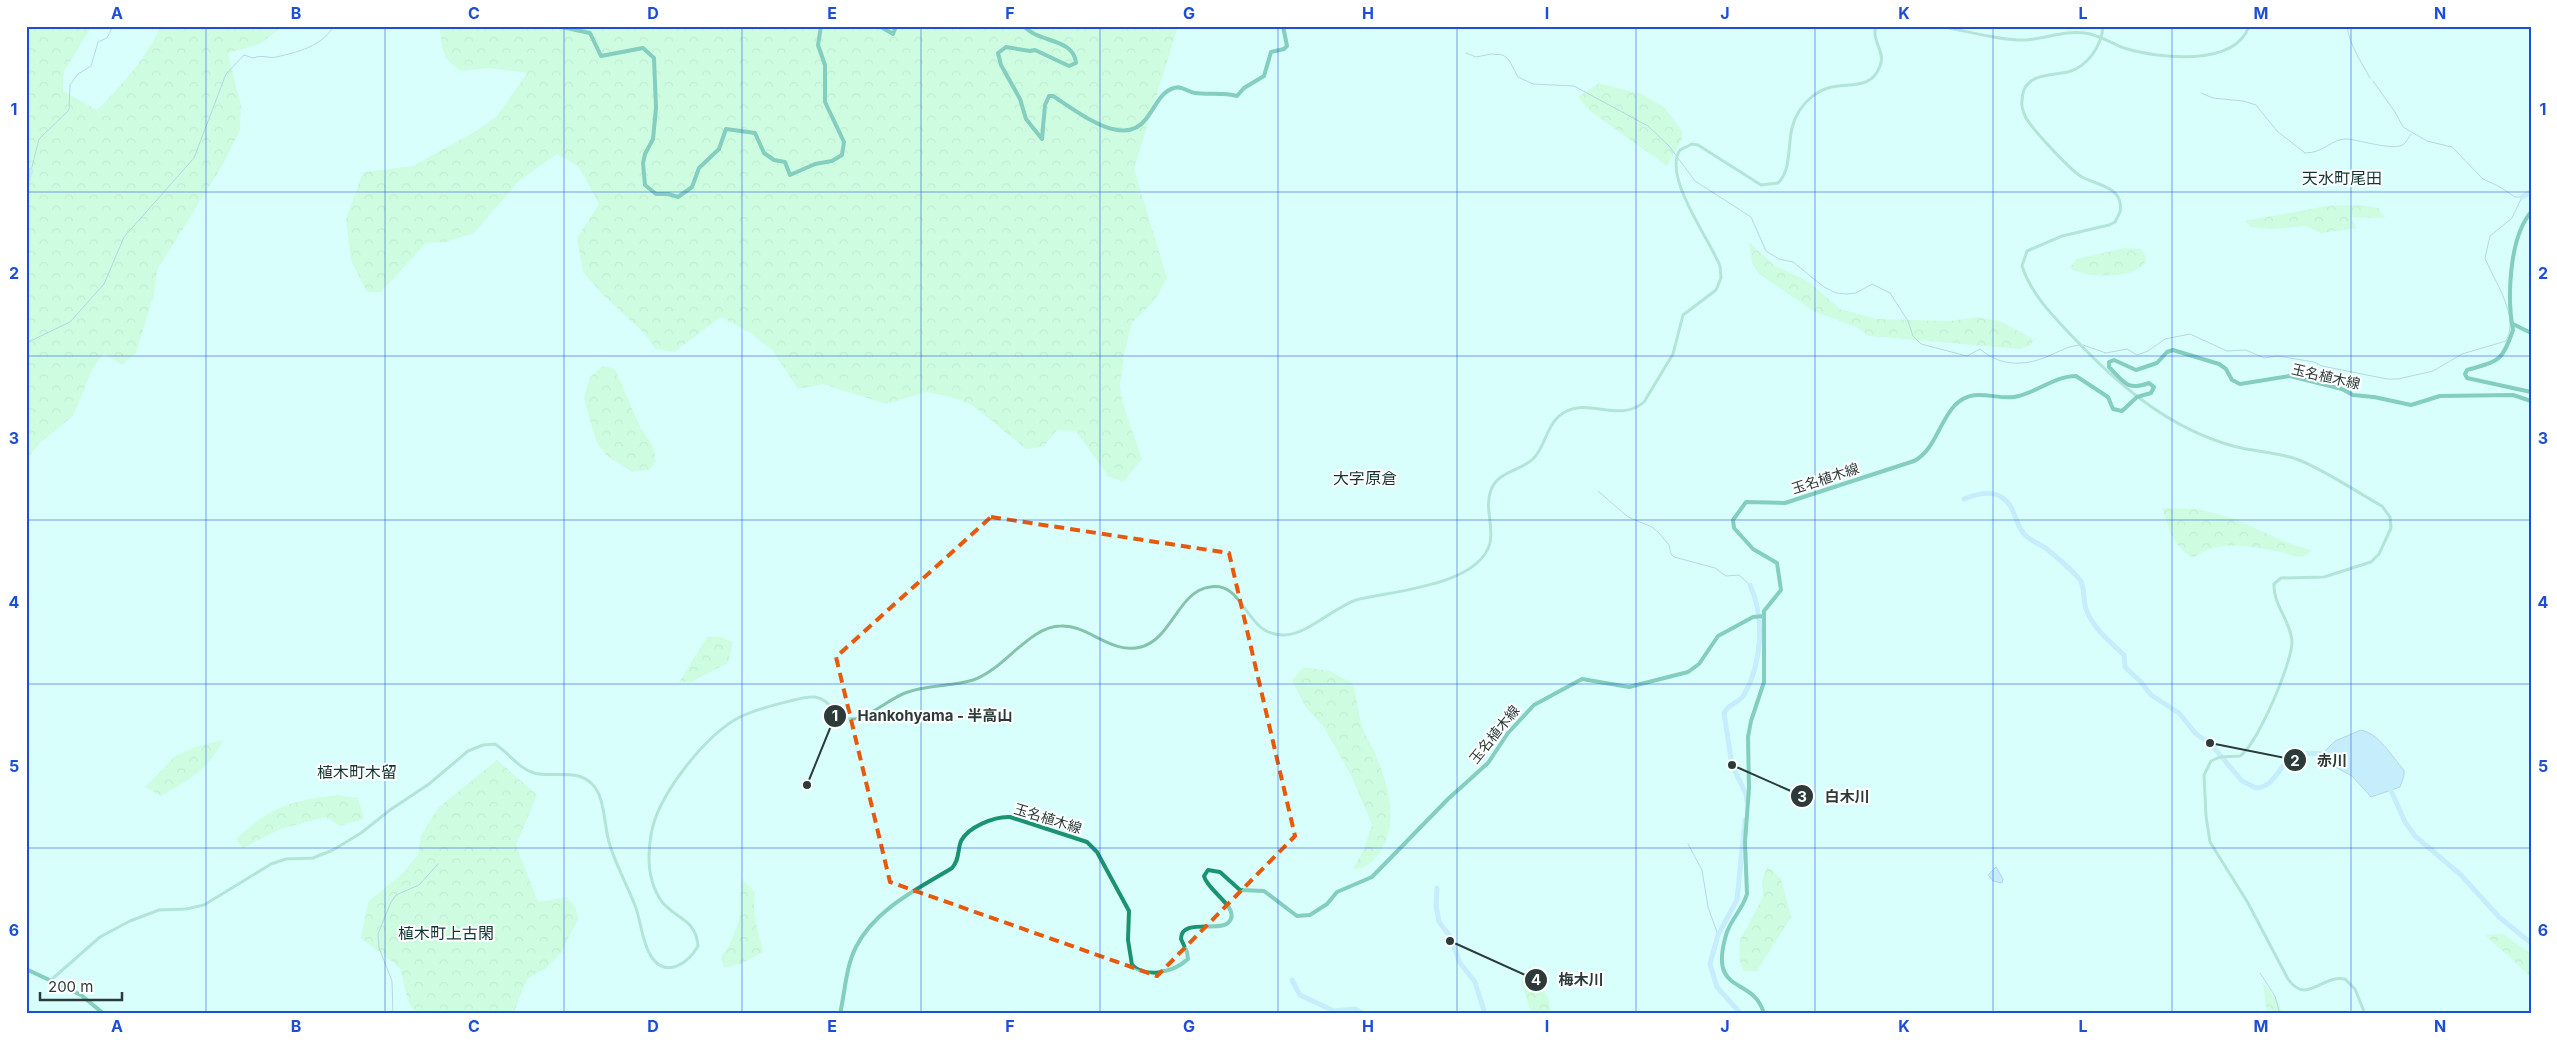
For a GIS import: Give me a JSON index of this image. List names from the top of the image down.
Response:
{
  "streets": {
    "main road": ["玉名植木線"]
  },
  "districts": [
    "天水町尾田",
    "大字原倉",
    "植木町木留",
    "植木町上古閑"
  ],
  "places": [
    "赤川",
    "白木川",
    "Hankohyama - 半高山",
    "梅木川"
  ],
  "scale_bar": "200 m",
  "grid": {
    "columns": [
      "A",
      "B",
      "C",
      "D",
      "E",
      "F",
      "G",
      "H",
      "I",
      "J",
      "K",
      "L",
      "M",
      "N"
    ],
    "rows": [
      "1",
      "2",
      "3",
      "4",
      "5",
      "6"
    ]
  }
}
